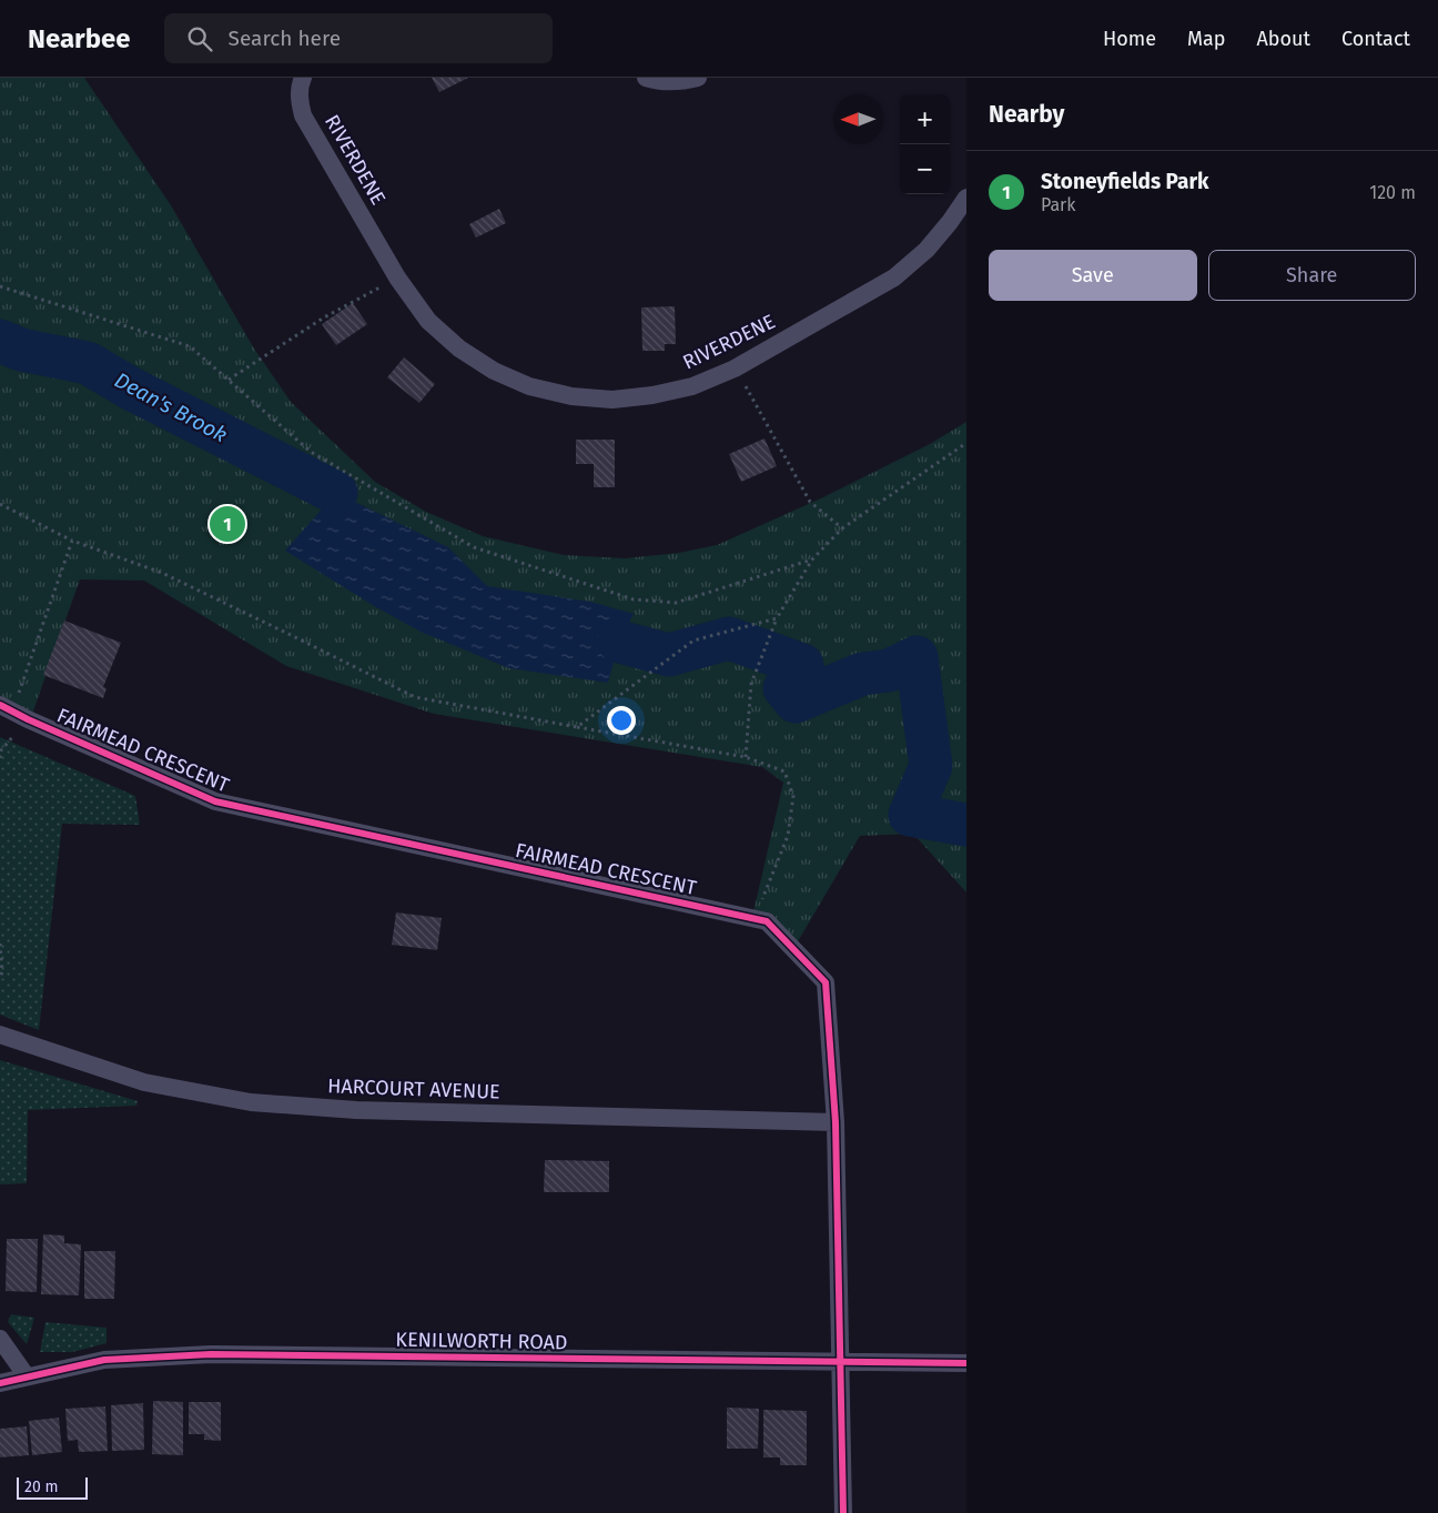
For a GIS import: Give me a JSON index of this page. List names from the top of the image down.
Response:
{
  "streets": {
    "street": [
      "RIVERDENE",
      "FAIRMEAD CRESCENT",
      "HARCOURT AVENUE",
      "KENILWORTH ROAD"
    ]
  },
  "crossings": [
    ["FAIRMEAD CRESCENT", "HARCOURT AVENUE"],
    ["FAIRMEAD CRESCENT", "KENILWORTH ROAD"]
  ],
  "water": ["Dean's Brook"],
  "scale_bar": "20 m",
  "north": "left",
  "page": {
    "header": "Nearbee",
    "search": "Search here",
    "nav": [
      "Home",
      "Map",
      "About",
      "Contact"
    ],
    "heading": "Nearby",
    "map_buttons": ["+", "−"],
    "list": [
      {
        "mark": "1",
        "name": "Stoneyfields Park",
        "note": "Park",
        "value": "120 m"
      }
    ],
    "buttons": ["Save", "Share"],
    "pins": "1",
    "scale": "20 m"
  }
}
